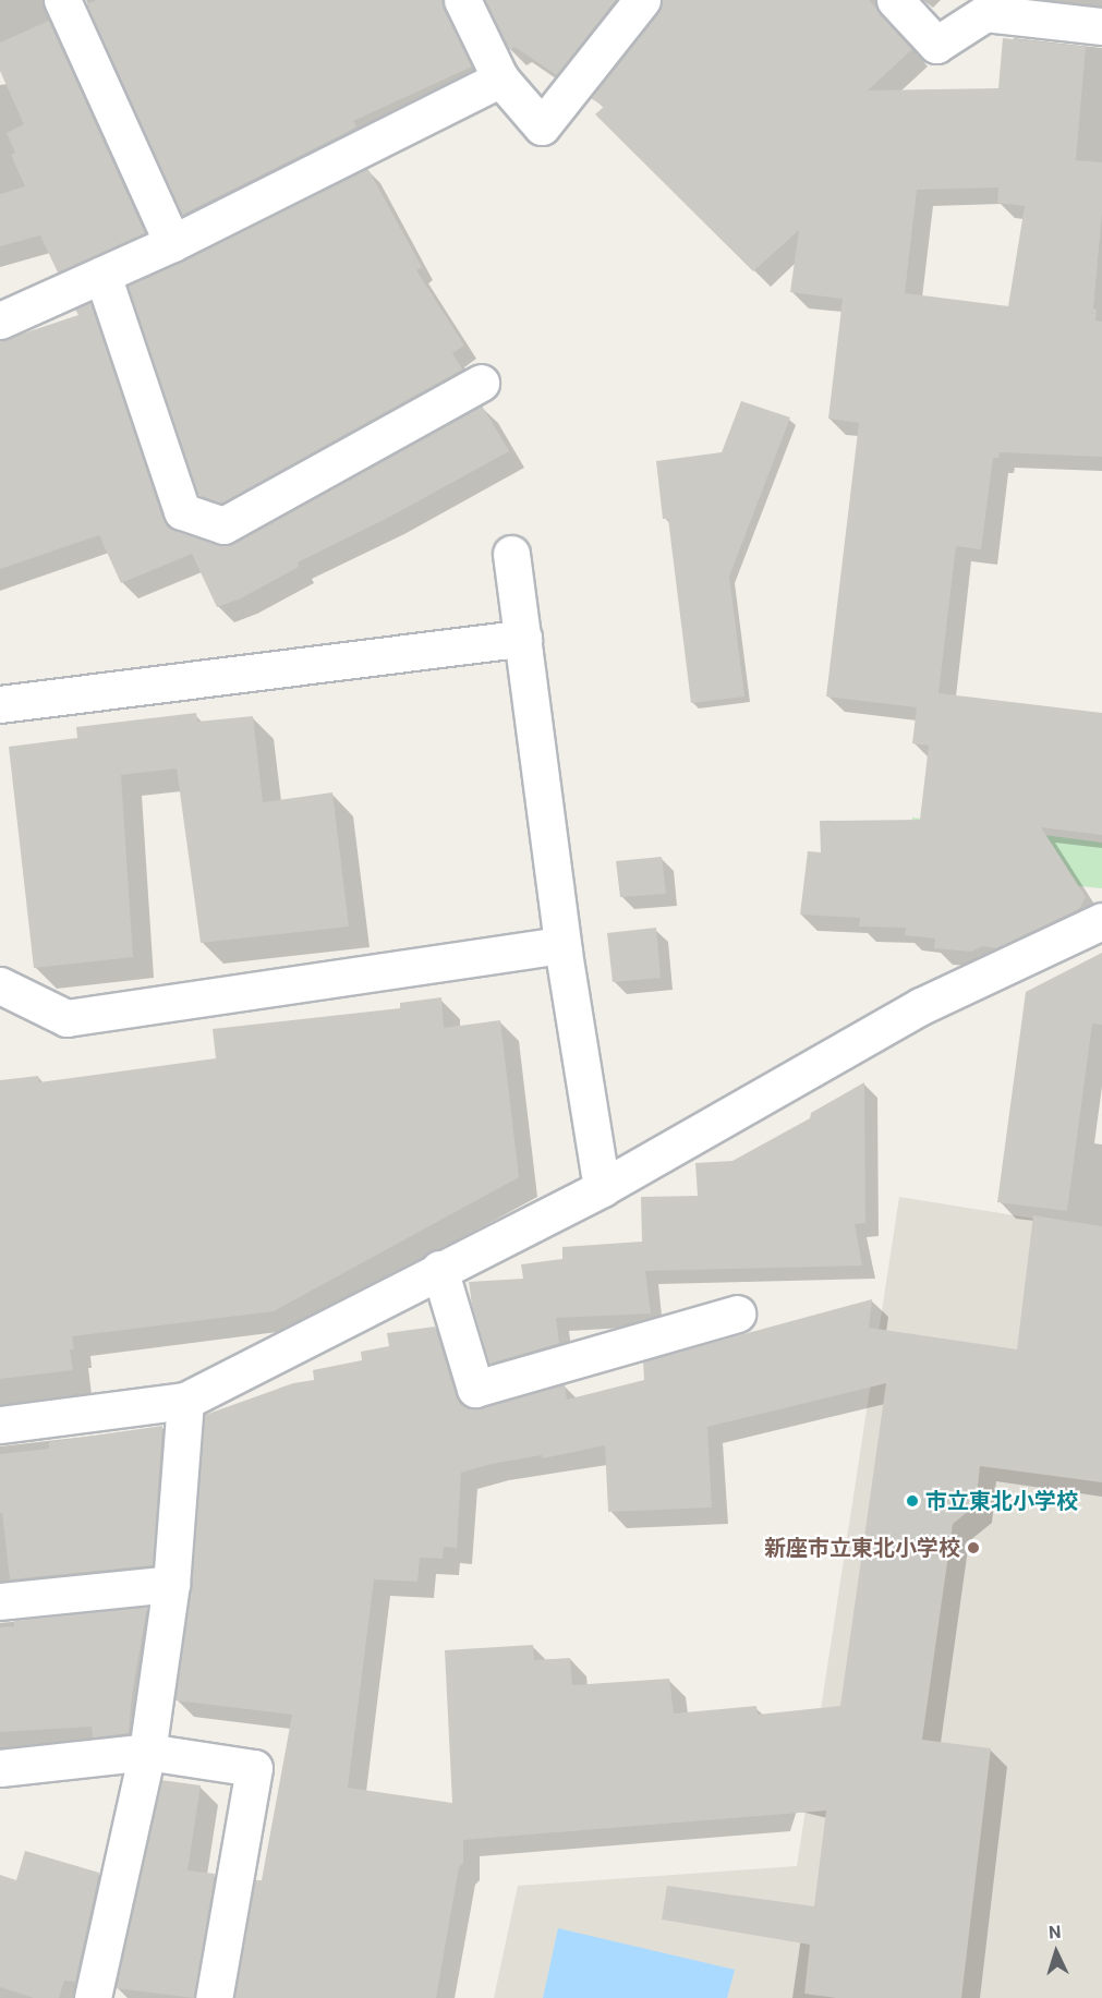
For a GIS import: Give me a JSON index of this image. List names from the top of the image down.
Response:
{
  "places": ["市立東北小学校", "新座市立東北小学校"],
  "north": "top"
}
